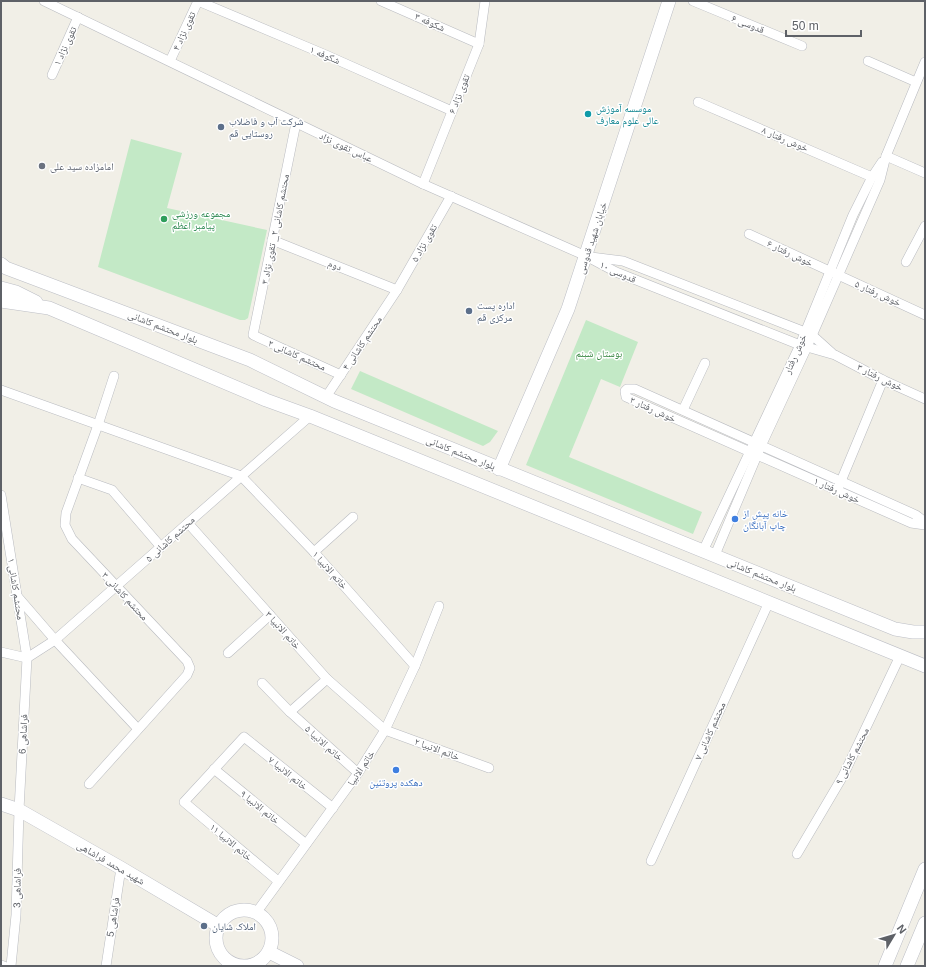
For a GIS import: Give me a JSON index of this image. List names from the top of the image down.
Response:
{
  "streets": {
    "main road": ["خیابان شهید قدوسی", "بلوار محتشم کاشانی", "شهید محمد فراشاهی"],
    "street": [
      "شکوفه ۳",
      "قدوسی ۶",
      "تقوی نژاد ۴",
      "تقوی نژاد ۱",
      "شکوفه ۱",
      "تقوی نژاد ۶",
      "خوش رفتار ۸",
      "عباس تقوی نژاد",
      "محتشم کاشانی ۲_ تقوی نژاد ۳",
      "تقوی نژاد ۵",
      "خوش رفتار ۶",
      "دوم",
      "قدوسی ۱۰",
      "خوش رفتار ۵",
      "محتشم کاشانی ۴",
      "خوش رفتار",
      "محتشم کاشانی ۲",
      "خوش رفتار ۳",
      "خوش رفتار ۲",
      "خوش رفتار ۱",
      "محتشم کاشانی ۵",
      "خاتم الانبیا ۱",
      "محتشم کاشانی ۱",
      "محتشم کاشانی ۳",
      "خاتم الانبیا ۳",
      "محتشم کاشانی ۷",
      "فراشاهی 6",
      "خاتم الانبیا ۵",
      "خاتم الانبیا ۲",
      "محتشم کاشانی ۹",
      "خاتم الانبیا",
      "خاتم الانبیا ۷",
      "خاتم الانبیا ۹",
      "خاتم الانبیا ۱۱",
      "فراشاهی 3",
      "فراشاهی 5"
    ]
  },
  "crossings": [
    ["شکوفه ۳", "تقوی نژاد ۶"],
    ["تقوی نژاد ۴", "شکوفه ۱"],
    ["تقوی نژاد ۴", "عباس تقوی نژاد"],
    ["تقوی نژاد ۱", "عباس تقوی نژاد"],
    ["شکوفه ۱", "تقوی نژاد ۶"],
    ["تقوی نژاد ۶", "عباس تقوی نژاد"],
    ["خوش رفتار ۸", "خوش رفتار"],
    ["عباس تقوی نژاد", "محتشم کاشانی ۲_ تقوی نژاد ۳"],
    ["عباس تقوی نژاد", "خیابان شهید قدوسی"],
    ["عباس تقوی نژاد", "تقوی نژاد ۵"],
    ["عباس تقوی نژاد", "قدوسی ۱۰"],
    ["محتشم کاشانی ۲_ تقوی نژاد ۳", "دوم"],
    ["محتشم کاشانی ۲_ تقوی نژاد ۳", "محتشم کاشانی ۲"],
    ["خیابان شهید قدوسی", "قدوسی ۱۰"],
    ["خیابان شهید قدوسی", "بلوار محتشم کاشانی"],
    ["تقوی نژاد ۵", "دوم"],
    ["تقوی نژاد ۵", "محتشم کاشانی ۴"],
    ["خوش رفتار ۶", "خوش رفتار ۵"],
    ["خوش رفتار ۶", "خوش رفتار"],
    ["دوم", "محتشم کاشانی ۴"],
    ["قدوسی ۱۰", "خوش رفتار"],
    ["قدوسی ۱۰", "خوش رفتار ۳"],
    ["خوش رفتار ۵", "خوش رفتار"],
    ["بلوار محتشم کاشانی", "محتشم کاشانی ۴"],
    ["بلوار محتشم کاشانی", "خوش رفتار"],
    ["محتشم کاشانی ۴", "محتشم کاشانی ۲"],
    ["خوش رفتار", "خوش رفتار ۲"],
    ["خوش رفتار", "خوش رفتار ۱"],
    ["خوش رفتار ۲", "خوش رفتار ۱"],
    ["محتشم کاشانی ۵", "خاتم الانبیا ۱"],
    ["محتشم کاشانی ۵", "محتشم کاشانی ۱"],
    ["محتشم کاشانی ۵", "محتشم کاشانی ۳"],
    ["محتشم کاشانی ۵", "خاتم الانبیا ۳"],
    ["محتشم کاشانی ۵", "فراشاهی 6"],
    ["خاتم الانبیا ۱", "خاتم الانبیا"],
    ["محتشم کاشانی ۱", "فراشاهی 6"],
    ["خاتم الانبیا ۳", "خاتم الانبیا ۲"],
    ["خاتم الانبیا ۳", "خاتم الانبیا"],
    ["فراشاهی 6", "شهید محمد فراشاهی"],
    ["فراشاهی 6", "فراشاهی 3"],
    ["خاتم الانبیا ۵", "خاتم الانبیا"],
    ["خاتم الانبیا ۲", "خاتم الانبیا"],
    ["خاتم الانبیا", "خاتم الانبیا ۷"],
    ["خاتم الانبیا", "خاتم الانبیا ۹"],
    ["خاتم الانبیا", "خاتم الانبیا ۱۱"],
    ["خاتم الانبیا", "شهید محمد فراشاهی"],
    ["خاتم الانبیا ۷", "خاتم الانبیا ۹"],
    ["خاتم الانبیا ۷", "خاتم الانبیا ۱۱"],
    ["خاتم الانبیا ۹", "خاتم الانبیا ۱۱"],
    ["شهید محمد فراشاهی", "فراشاهی 3"],
    ["شهید محمد فراشاهی", "فراشاهی 5"]
  ],
  "parks": ["بوستان شبنم"],
  "places": [
    "موسسه آموزش عالی علوم معارف",
    "شرکت آب و فاضلاب روستایی قم",
    "امامزاده سید علی",
    "مجموعه ورزشی پیامبر اعظم",
    "اداره پست مرکزی قم",
    "خانه پیش از چاپ آبانگان",
    "دهکده پروتئین",
    "املاک شایان"
  ],
  "scale_bar": "50 m",
  "north": "top right"
}
